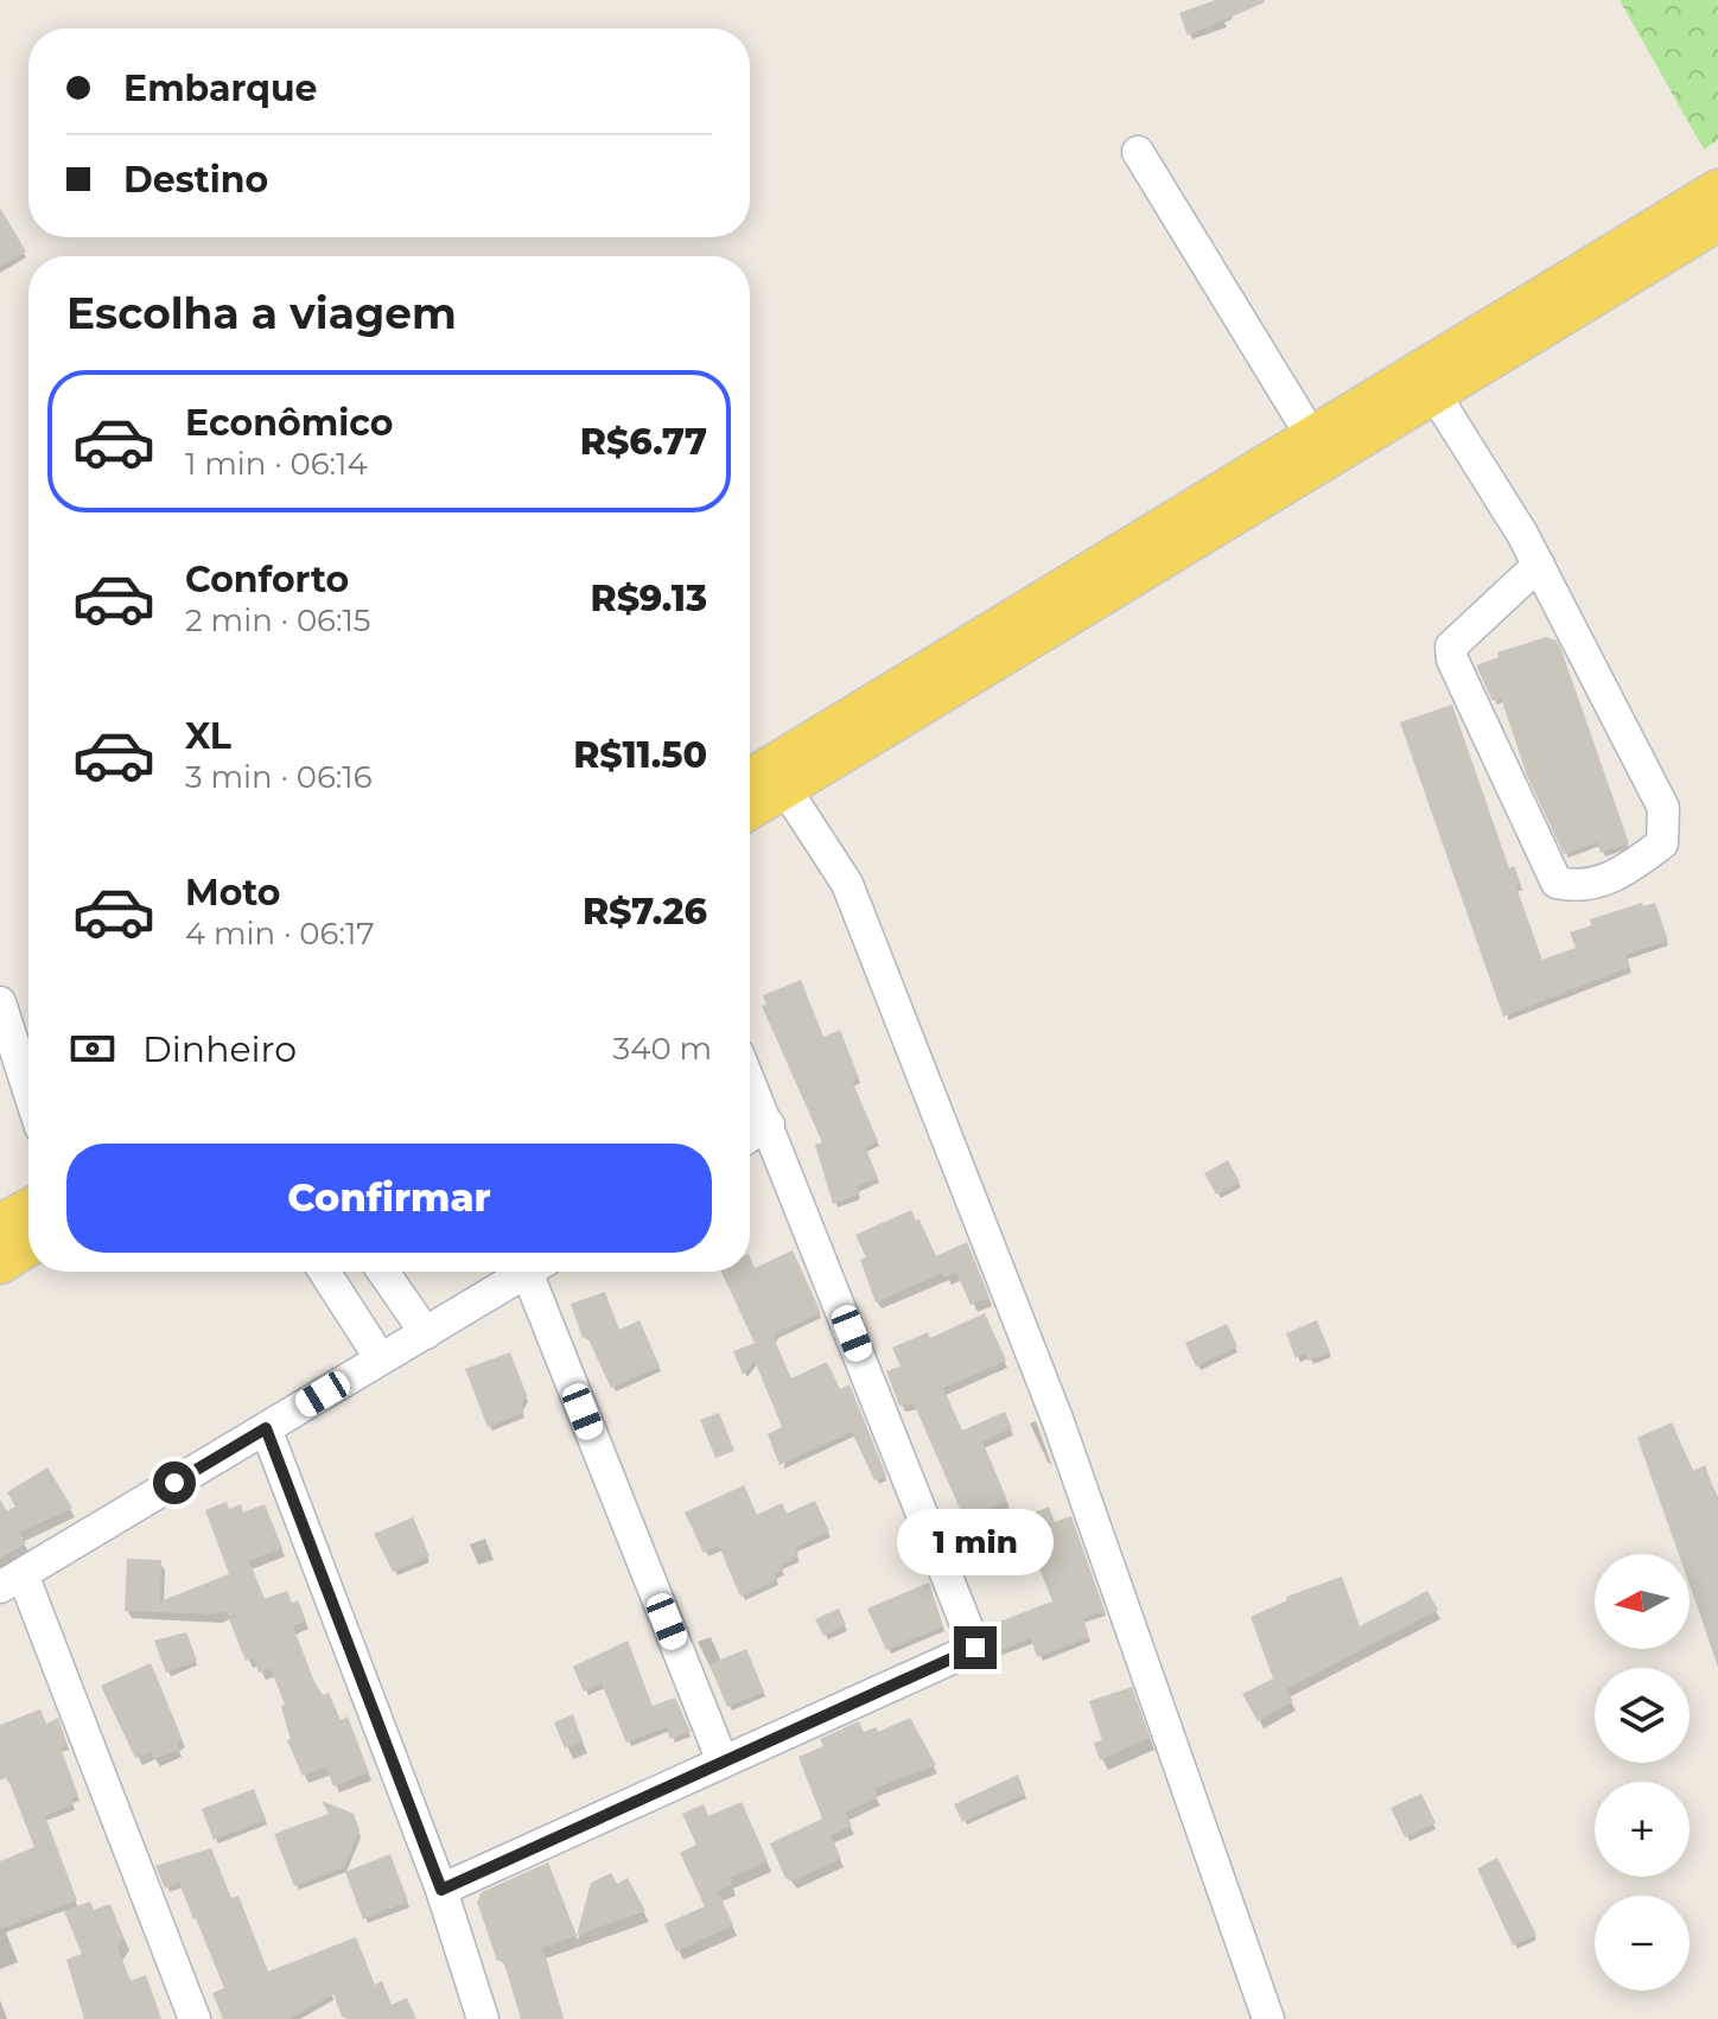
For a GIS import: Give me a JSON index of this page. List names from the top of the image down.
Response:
{
  "north": "left",
  "page": {
    "banner": ["Embarque", "Destino"],
    "heading": "Escolha a viagem",
    "list": [
      {
        "name": "Econômico",
        "note": "1 min · 06:14",
        "value": "R$6.77"
      },
      {
        "name": "Conforto",
        "note": "2 min · 06:15",
        "value": "R$9.13"
      },
      {
        "name": "XL",
        "note": "3 min · 06:16",
        "value": "R$11.50"
      },
      {
        "name": "Moto",
        "note": "4 min · 06:17",
        "value": "R$7.26"
      }
    ],
    "pay": ["Dinheiro", "340 m"],
    "buttons": "Confirmar",
    "bubble": "1 min",
    "map_buttons": ["+", "−"]
  }
}
